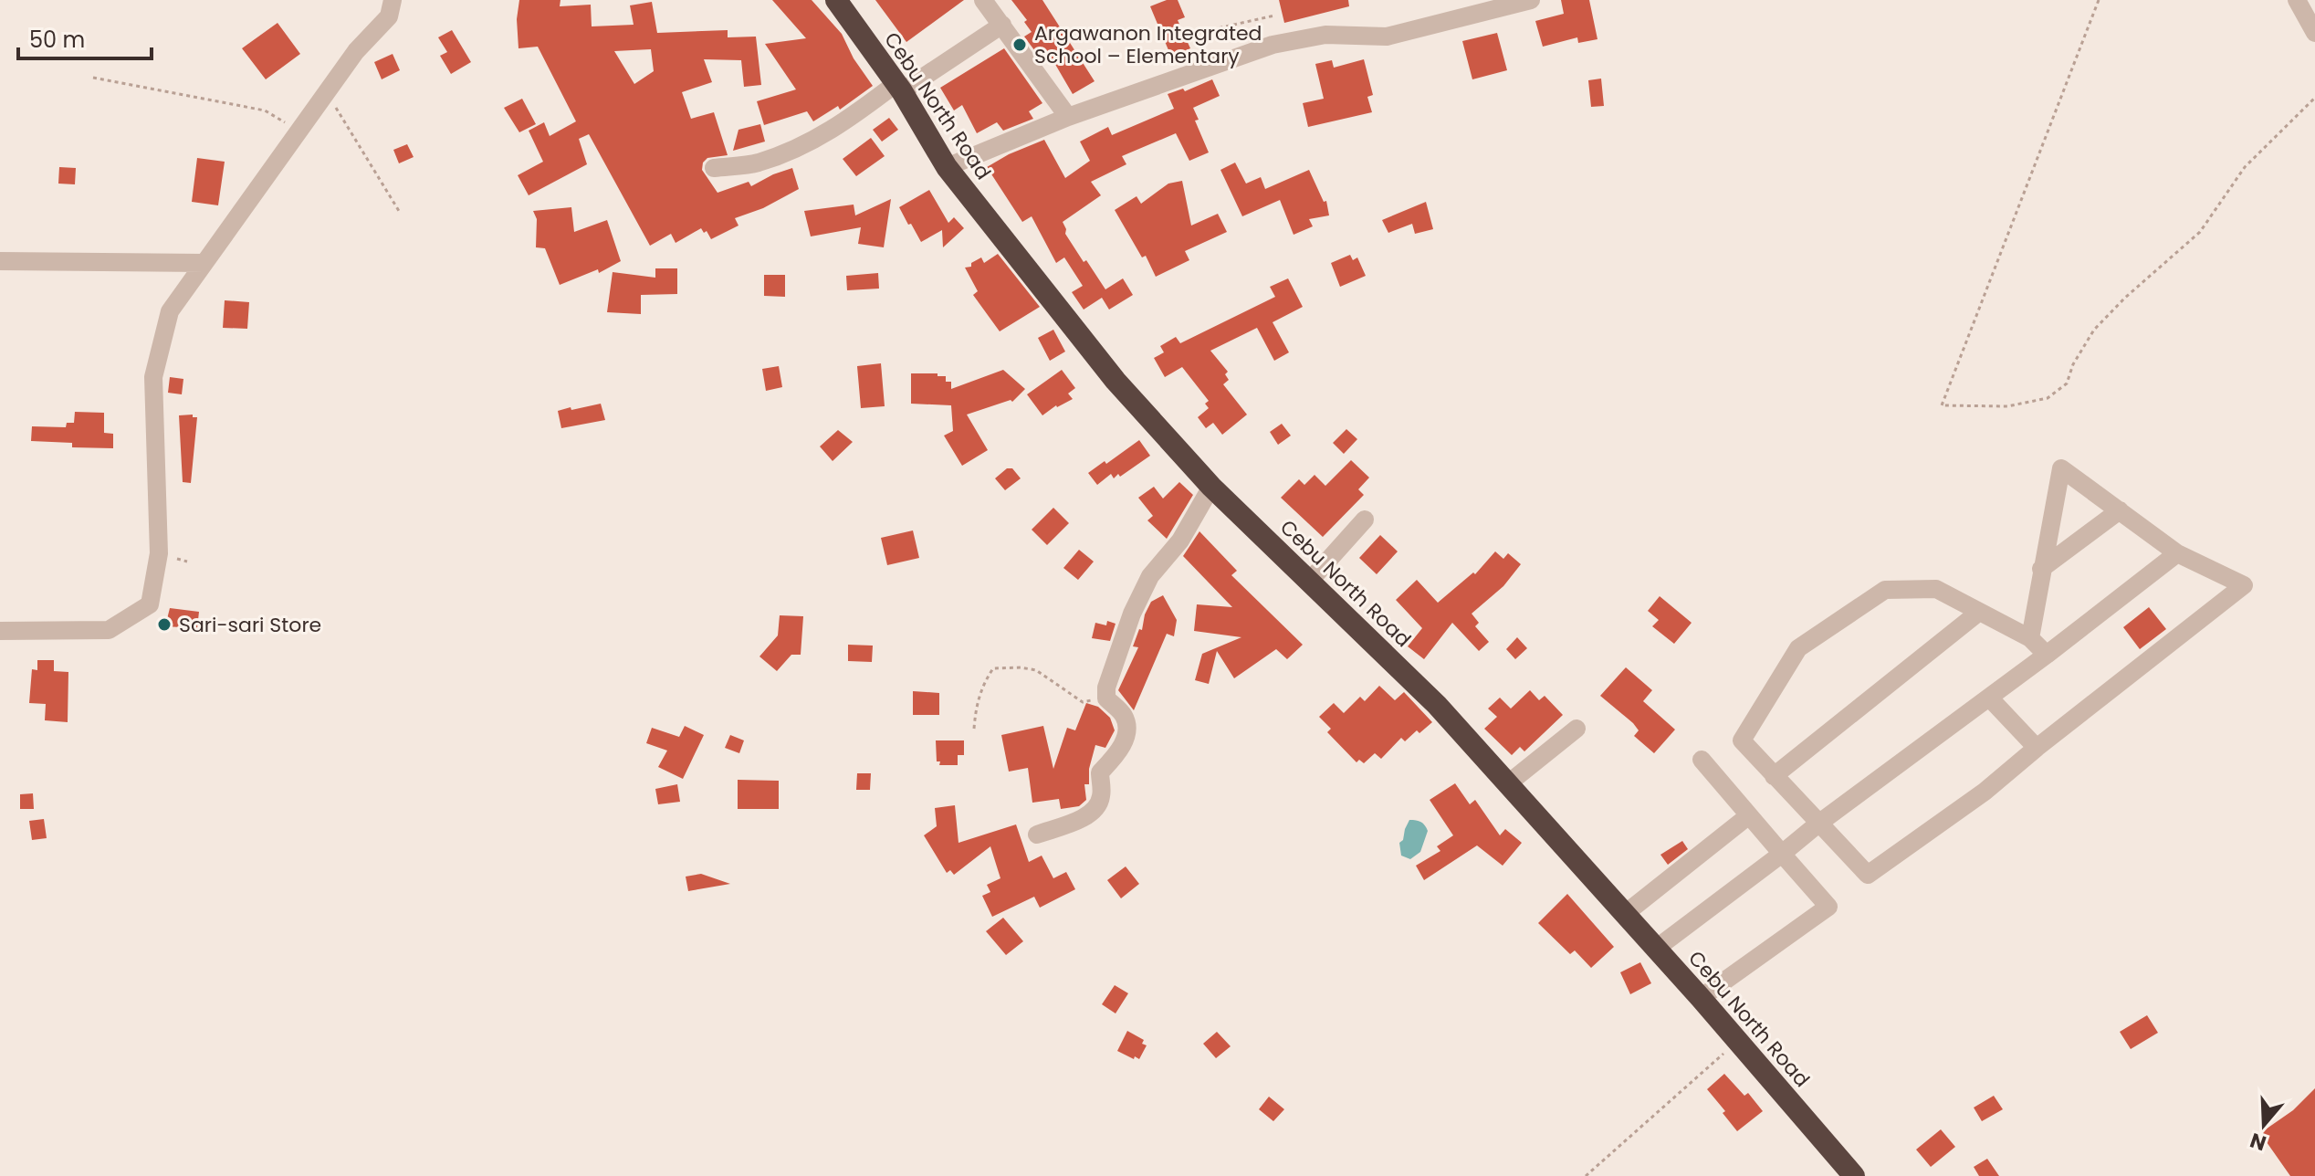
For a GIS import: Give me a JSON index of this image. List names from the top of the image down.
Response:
{
  "streets": {
    "highway": ["Cebu North Road"]
  },
  "places": ["Argawanon Integrated School – Elementary", "Sari-sari Store"],
  "scale_bar": "50 m",
  "north": "bottom"
}
